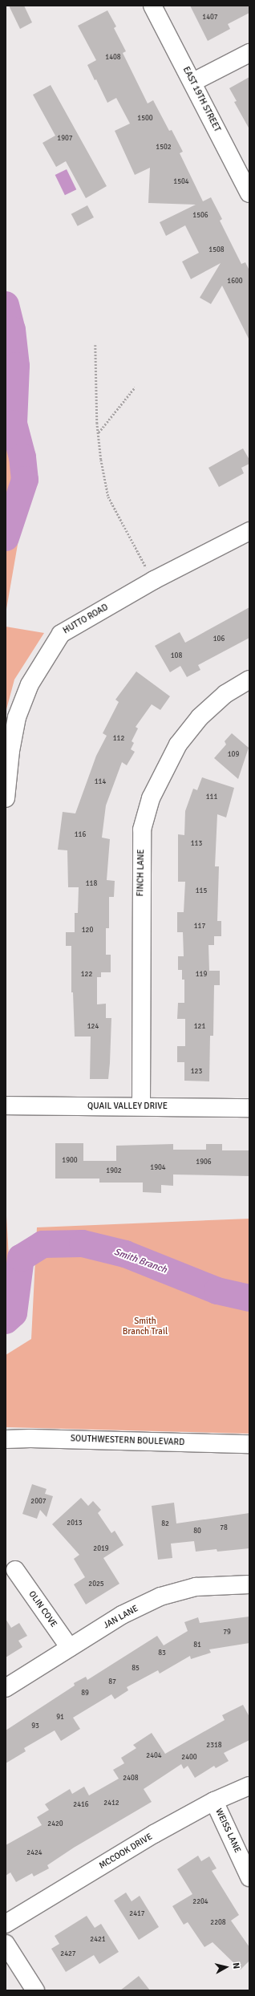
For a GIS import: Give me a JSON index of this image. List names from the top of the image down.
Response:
{
  "streets": {
    "street": [
      "EAST 19TH STREET",
      "HUTTO ROAD",
      "FINCH LANE",
      "QUAIL VALLEY DRIVE",
      "SOUTHWESTERN BOULEVARD",
      "OLIN COVE",
      "JAN LANE",
      "WEISS LANE",
      "MCCOOK DRIVE"
    ]
  },
  "crossings": [
    ["FINCH LANE", "QUAIL VALLEY DRIVE"],
    ["OLIN COVE", "JAN LANE"],
    ["WEISS LANE", "MCCOOK DRIVE"]
  ],
  "water": ["Smith Branch"],
  "parks": ["Smith Branch Trail"],
  "house_numbers": [
    "1407",
    "1408",
    "1500",
    "1907",
    "1502",
    "1504",
    "1506",
    "1508",
    "1600",
    "106",
    "108",
    "112",
    "109",
    "114",
    "111",
    "116",
    "113",
    "118",
    "115",
    "117",
    "120",
    "122",
    "119",
    "124",
    "121",
    "123",
    "1900",
    "1906",
    "1904",
    "1902",
    "2007",
    "2013",
    "82",
    "78",
    "80",
    "2019",
    "2025",
    "79",
    "81",
    "83",
    "85",
    "87",
    "89",
    "91",
    "93",
    "2318",
    "2404",
    "2400",
    "2408",
    "2412",
    "2416",
    "2420",
    "2424",
    "2204",
    "2417",
    "2208",
    "2421",
    "2427"
  ],
  "north": "right"
}
